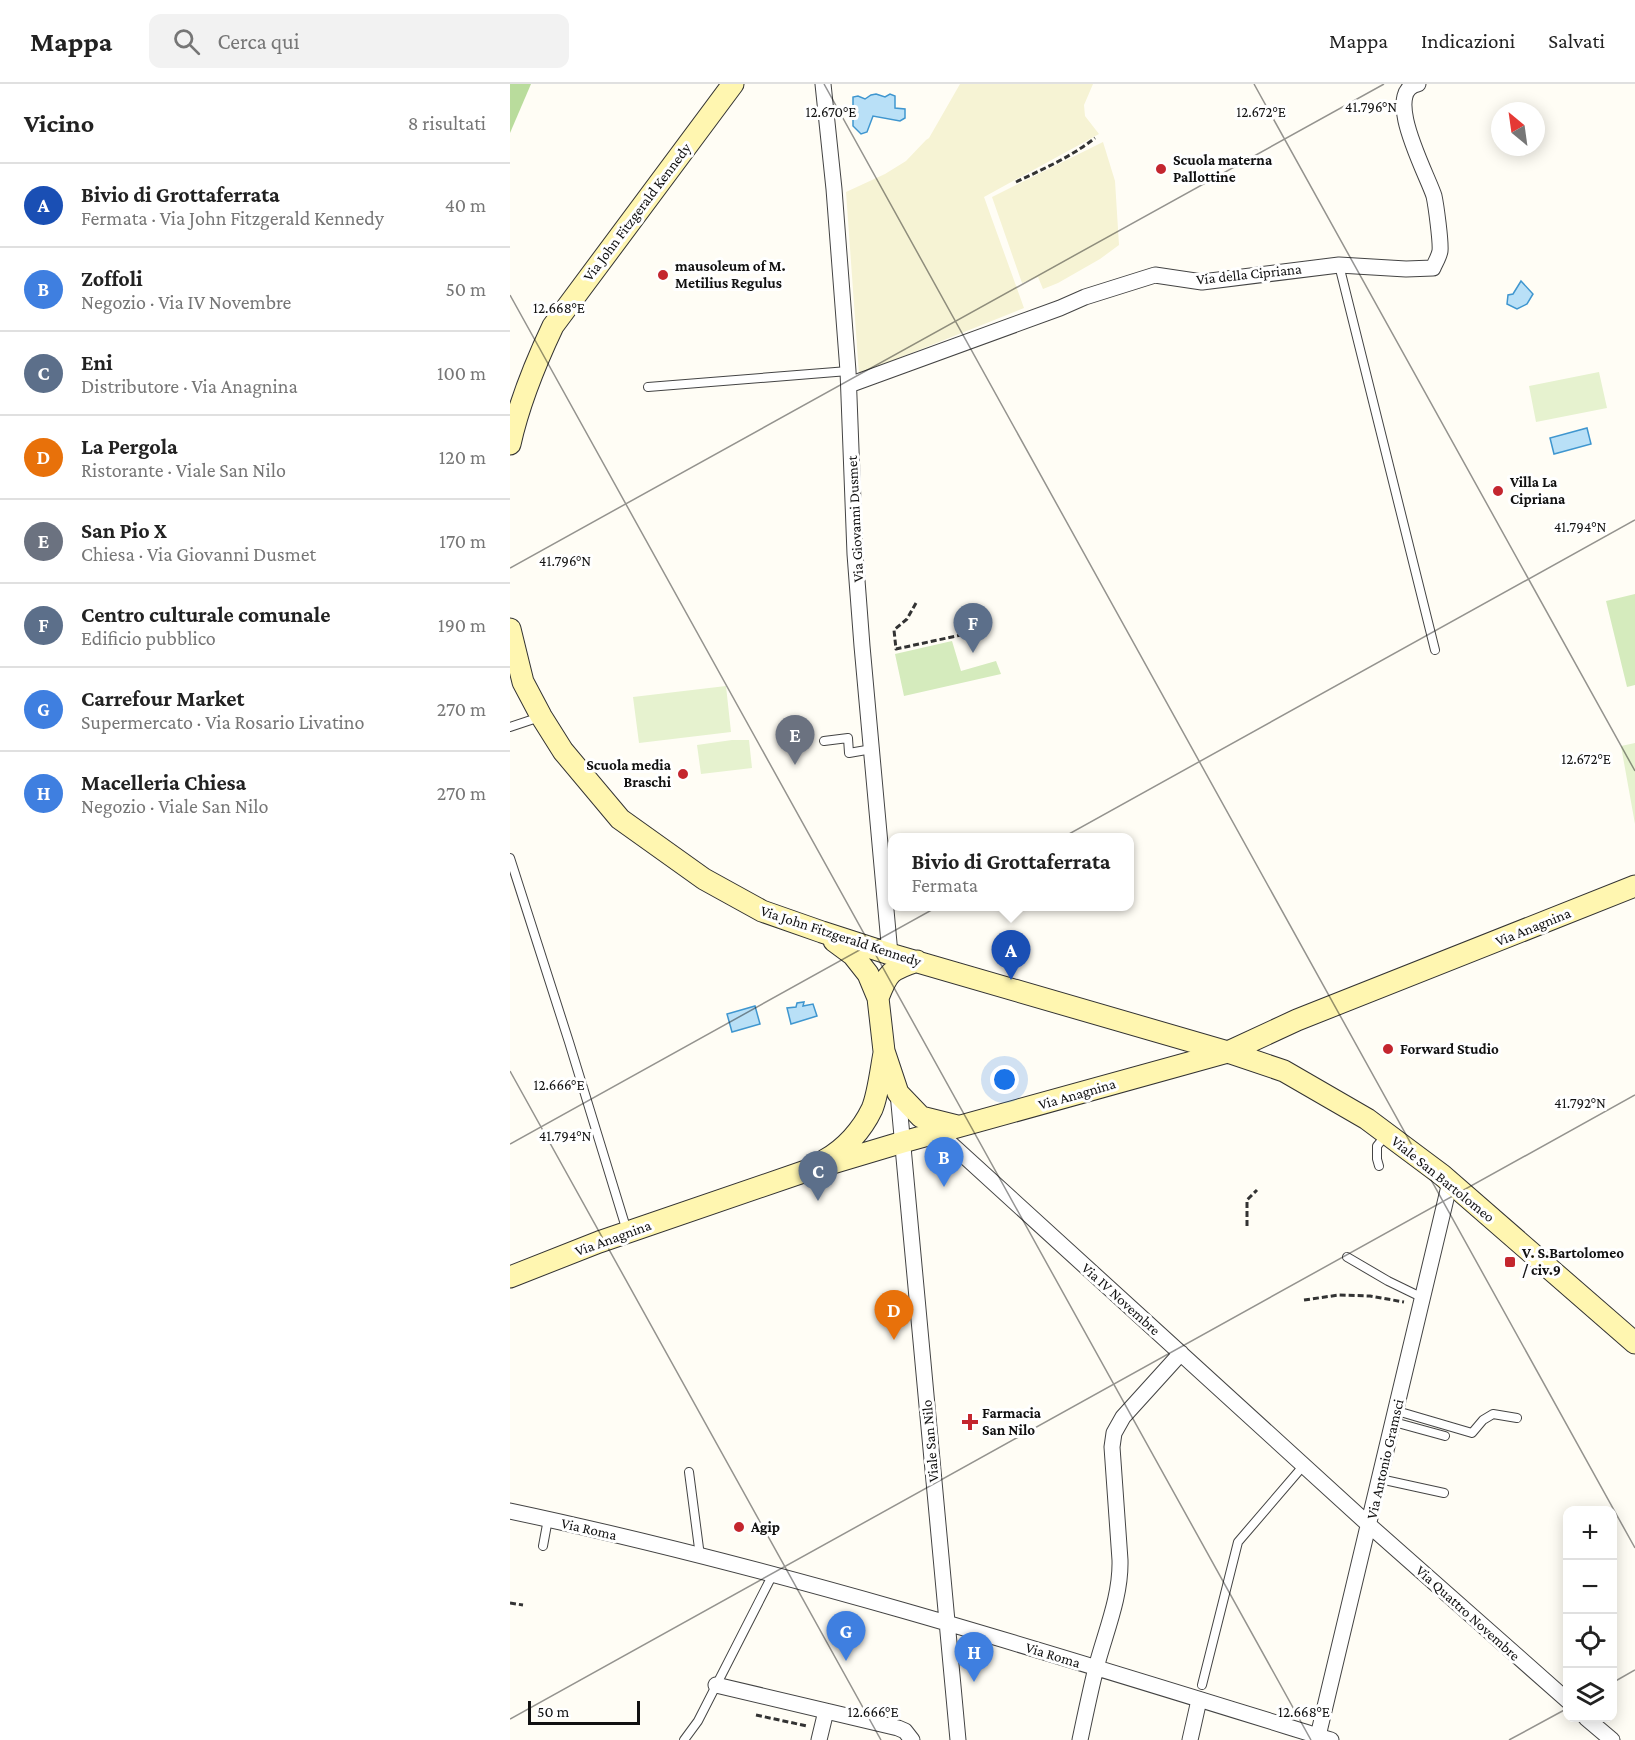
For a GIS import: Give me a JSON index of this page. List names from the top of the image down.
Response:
{
  "streets": {
    "main road": ["Via John Fitzgerald Kennedy", "Via Anagnina", "Viale San Bartolomeo"],
    "street": [
      "Via della Cipriana",
      "Via Giovanni Dusmet",
      "Via IV Novembre",
      "Viale San Nilo",
      "Via Antonio Gramsci",
      "Via Roma",
      "Via Quattro Novembre"
    ]
  },
  "crossings": [
    ["Via John Fitzgerald Kennedy", "Via Giovanni Dusmet"],
    ["Via John Fitzgerald Kennedy", "Viale San Bartolomeo"],
    ["Via della Cipriana", "Via Giovanni Dusmet"],
    ["Via Anagnina", "Viale San Bartolomeo"],
    ["Via Anagnina", "Via IV Novembre"],
    ["Via Anagnina", "Viale San Nilo"],
    ["Viale San Bartolomeo", "Via Antonio Gramsci"],
    ["Via IV Novembre", "Via Antonio Gramsci"],
    ["Via IV Novembre", "Via Quattro Novembre"],
    ["Viale San Nilo", "Via Roma"],
    ["Via Antonio Gramsci", "Via Roma"],
    ["Via Antonio Gramsci", "Via Quattro Novembre"]
  ],
  "places": {
    "other": [
      "Scuola materna Pallottine",
      "mausoleum of M. Metilius Regulus",
      "Villa La Cipriana",
      "Scuola media Braschi",
      "Forward Studio",
      "Agip"
    ],
    "transit": ["V. S.Bartolomeo / civ.9"],
    "health": ["Farmacia San Nilo"]
  },
  "scale_bar": "50 m",
  "north": "top left",
  "page": {
    "header": "Mappa",
    "search": "Cerca qui",
    "nav": ["Mappa", "Indicazioni", "Salvati"],
    "heading": ["Vicino", "8 risultati"],
    "list": [
      {
        "mark": "A",
        "name": "Bivio di Grottaferrata",
        "note": "Fermata · Via John Fitzgerald Kennedy",
        "value": "40 m"
      },
      {
        "mark": "B",
        "name": "Zoffoli",
        "note": "Negozio · Via IV Novembre",
        "value": "50 m"
      },
      {
        "mark": "C",
        "name": "Eni",
        "note": "Distributore · Via Anagnina",
        "value": "100 m"
      },
      {
        "mark": "D",
        "name": "La Pergola",
        "note": "Ristorante · Viale San Nilo",
        "value": "120 m"
      },
      {
        "mark": "E",
        "name": "San Pio X",
        "note": "Chiesa · Via Giovanni Dusmet",
        "value": "170 m"
      },
      {
        "mark": "F",
        "name": "Centro culturale comunale",
        "note": "Edificio pubblico",
        "value": "190 m"
      },
      {
        "mark": "G",
        "name": "Carrefour Market",
        "note": "Supermercato · Via Rosario Livatino",
        "value": "270 m"
      },
      {
        "mark": "H",
        "name": "Macelleria Chiesa",
        "note": "Negozio · Viale San Nilo",
        "value": "270 m"
      }
    ],
    "pins": [
      "F",
      "E",
      "A",
      "B",
      "C",
      "D",
      "G",
      "H"
    ],
    "popup": ["Bivio di Grottaferrata", "Fermata"],
    "map_buttons": ["+", "−"],
    "scale": "50 m"
  },
  "coordinates": [
    "41.796°N",
    "12.670°E",
    "12.672°E",
    "12.668°E",
    "41.794°N",
    "12.666°E",
    "41.792°N"
  ]
}
